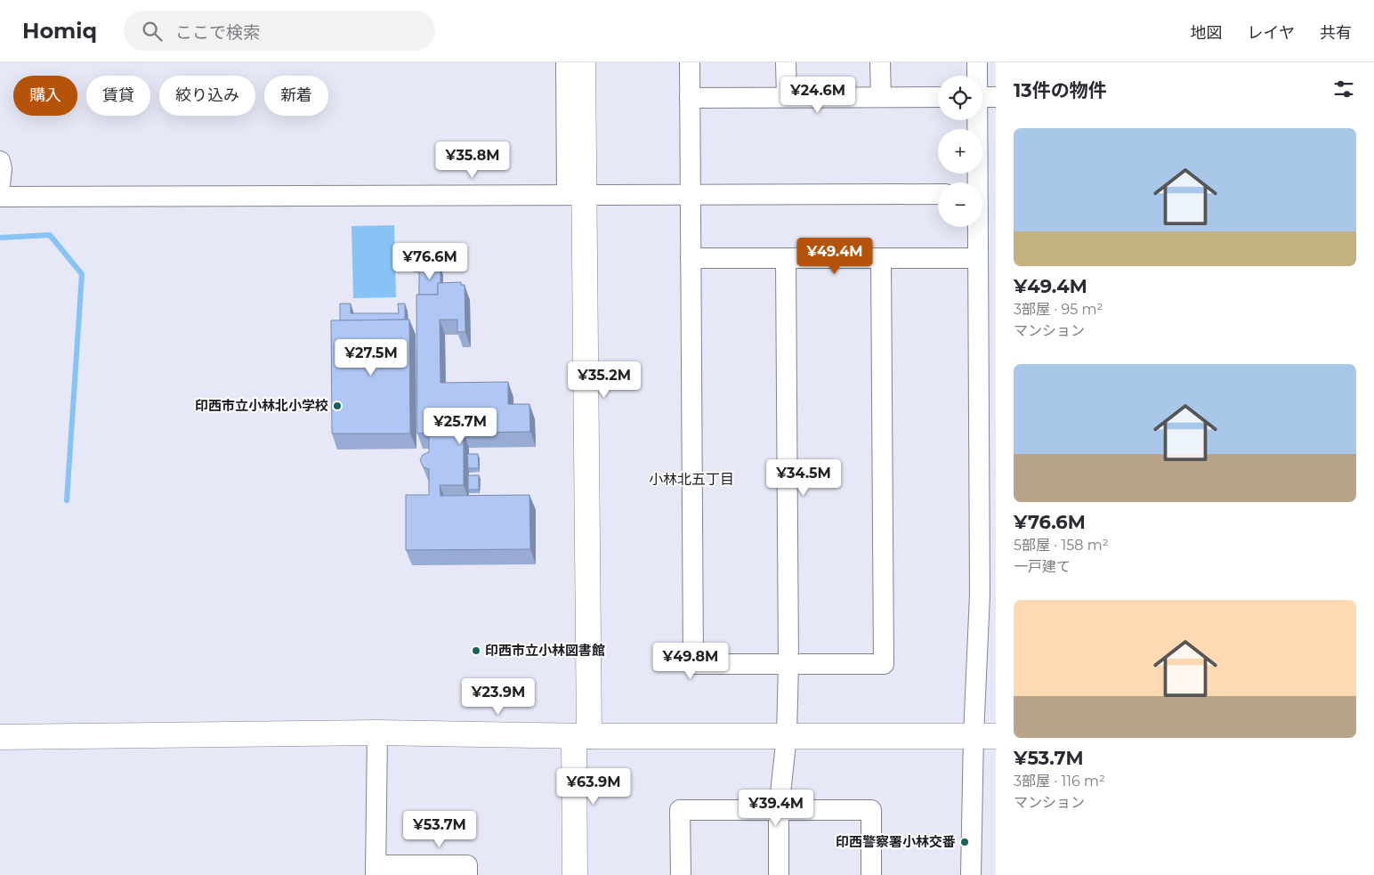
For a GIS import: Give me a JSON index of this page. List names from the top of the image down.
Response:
{
  "districts": ["小林北五丁目"],
  "places": ["印西市立小林北小学校", "印西市立小林図書館", "印西警察署小林交番"],
  "page": {
    "header": "Homiq",
    "search": "ここで検索",
    "nav": ["地図", "レイヤ", "共有"],
    "heading": "13件の物件",
    "map_buttons": ["+", "−"],
    "chip": [
      "購入",
      "賃貸",
      "絞り込み",
      "新着"
    ],
    "price": [
      "¥24.6M",
      "¥35.8M",
      "¥49.4M",
      "¥76.6M",
      "¥27.5M",
      "¥35.2M",
      "¥25.7M",
      "¥34.5M",
      "¥49.8M",
      "¥23.9M",
      "¥63.9M",
      "¥39.4M",
      "¥53.7M"
    ],
    "list": [
      {
        "name": "¥49.4M",
        "note": "3部屋 · 95 m² · マンション"
      },
      {
        "name": "¥76.6M",
        "note": "5部屋 · 158 m² · 一戸建て"
      },
      {
        "name": "¥53.7M",
        "note": "3部屋 · 116 m² · マンション"
      }
    ]
  }
}
